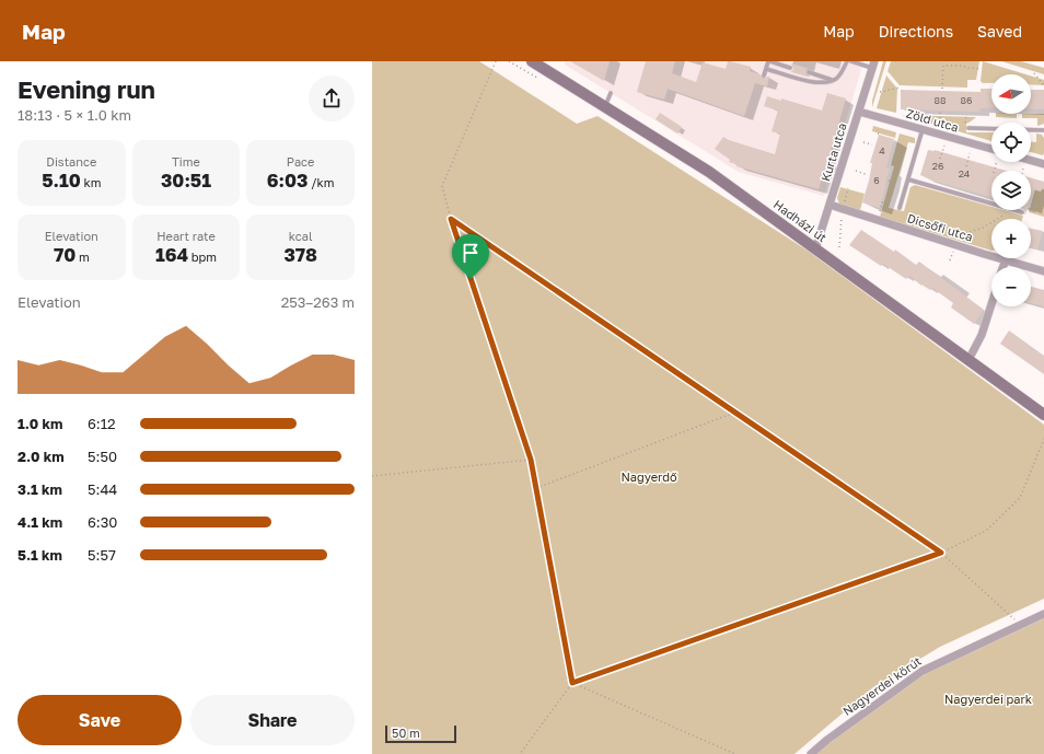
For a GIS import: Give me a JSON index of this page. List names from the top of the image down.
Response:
{
  "streets": {
    "street": [
      "Zöld utca",
      "Kurta utca",
      "Hadházi út",
      "Dicsőfi utca",
      "Nagyerdei körút"
    ]
  },
  "crossings": [
    ["Zöld utca", "Kurta utca"],
    ["Kurta utca", "Hadházi út"],
    ["Kurta utca", "Dicsőfi utca"]
  ],
  "parks": ["Nagyerdő", "Nagyerdei park"],
  "house_numbers": [
    "88",
    "86",
    "4",
    "26",
    "24",
    "6"
  ],
  "scale_bar": "50 m",
  "north": "left",
  "page": {
    "header": "Map",
    "nav": ["Map", "Directions", "Saved"],
    "heading": ["Evening run", "18:13 · 5 × 1.0 km"],
    "map_buttons": ["+", "−"],
    "stats": [
      ["Distance", "5.10 km"],
      ["Time", "30:51"],
      ["Pace", "6:03 /km"],
      ["Elevation", "70 m"],
      ["Heart rate", "164 bpm"],
      ["kcal", "378"]
    ],
    "chart": ["Elevation", "253–263 m"],
    "list": [
      {
        "name": "1.0 km",
        "note": "6:12"
      },
      {
        "name": "2.0 km",
        "note": "5:50"
      },
      {
        "name": "3.1 km",
        "note": "5:44"
      },
      {
        "name": "4.1 km",
        "note": "6:30"
      },
      {
        "name": "5.1 km",
        "note": "5:57"
      }
    ],
    "buttons": ["Save", "Share"],
    "scale": "50 m"
  }
}
